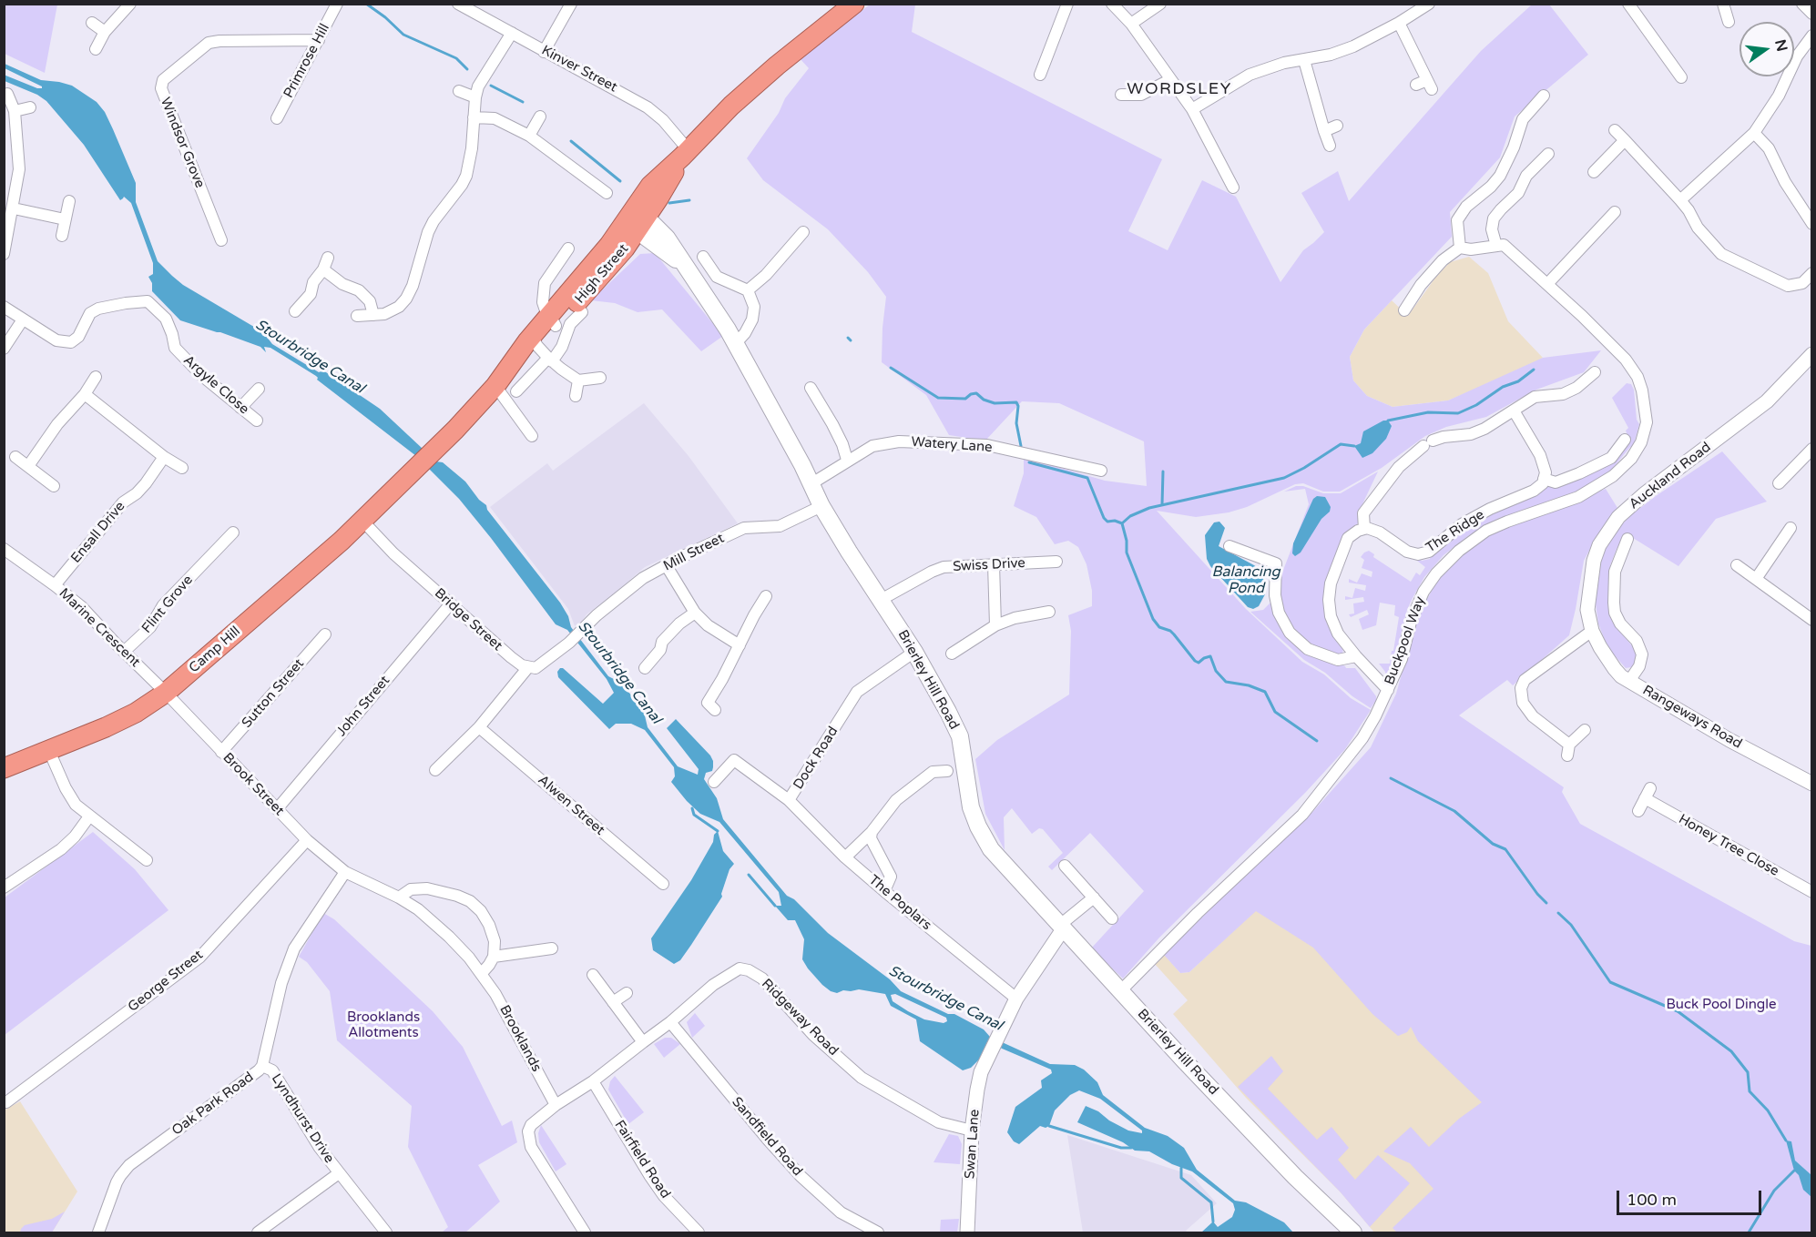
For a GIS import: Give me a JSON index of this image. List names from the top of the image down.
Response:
{
  "streets": {
    "highway": ["High Street", "Camp Hill"],
    "main road": ["Brierley Hill Road"],
    "street": [
      "Primrose Hill",
      "Kinver Street",
      "Windsor Grove",
      "Argyle Close",
      "Watery Lane",
      "Auckland Road",
      "The Ridge",
      "Ensall Drive",
      "Mill Street",
      "Swiss Drive",
      "Flint Grove",
      "Bridge Street",
      "Marine Crescent",
      "Buckpool Way",
      "Sutton Street",
      "John Street",
      "Rangeways Road",
      "Dock Road",
      "Brook Street",
      "Alwen Street",
      "Honey Tree Close",
      "The Poplars",
      "George Street",
      "Ridgeway Road",
      "Brooklands",
      "Oak Park Road",
      "Lyndhurst Drive",
      "Sandfield Road",
      "Swan Lane",
      "Fairfield Road"
    ]
  },
  "crossings": [
    ["Primrose Hill", "Windsor Grove"],
    ["Kinver Street", "High Street"],
    ["High Street", "Bridge Street"],
    ["High Street", "Camp Hill"],
    ["High Street", "Brierley Hill Road"],
    ["Watery Lane", "Brierley Hill Road"],
    ["Auckland Road", "Rangeways Road"],
    ["Ensall Drive", "Marine Crescent"],
    ["Mill Street", "Bridge Street"],
    ["Mill Street", "Brierley Hill Road"],
    ["Swiss Drive", "Brierley Hill Road"],
    ["Flint Grove", "Marine Crescent"],
    ["Bridge Street", "Camp Hill"],
    ["Bridge Street", "John Street"],
    ["Marine Crescent", "Camp Hill"],
    ["Marine Crescent", "Brook Street"],
    ["Buckpool Way", "Brierley Hill Road"],
    ["Camp Hill", "Brook Street"],
    ["Brierley Hill Road", "Dock Road"],
    ["Sutton Street", "Brook Street"],
    ["John Street", "Brook Street"],
    ["Dock Road", "The Poplars"],
    ["Brook Street", "George Street"],
    ["Brook Street", "Brooklands"],
    ["Brook Street", "Oak Park Road"],
    ["The Poplars", "Swan Lane"],
    ["Ridgeway Road", "Brooklands"],
    ["Ridgeway Road", "Sandfield Road"],
    ["Ridgeway Road", "Swan Lane"],
    ["Ridgeway Road", "Fairfield Road"],
    ["Brooklands", "Oak Park Road"],
    ["Oak Park Road", "Lyndhurst Drive"]
  ],
  "districts": ["WORDSLEY"],
  "water": ["Stourbridge Canal", "Balancing Pond"],
  "parks": ["Buck Pool Dingle", "Brooklands Allotments"],
  "scale_bar": "100 m",
  "north": "right"
}
